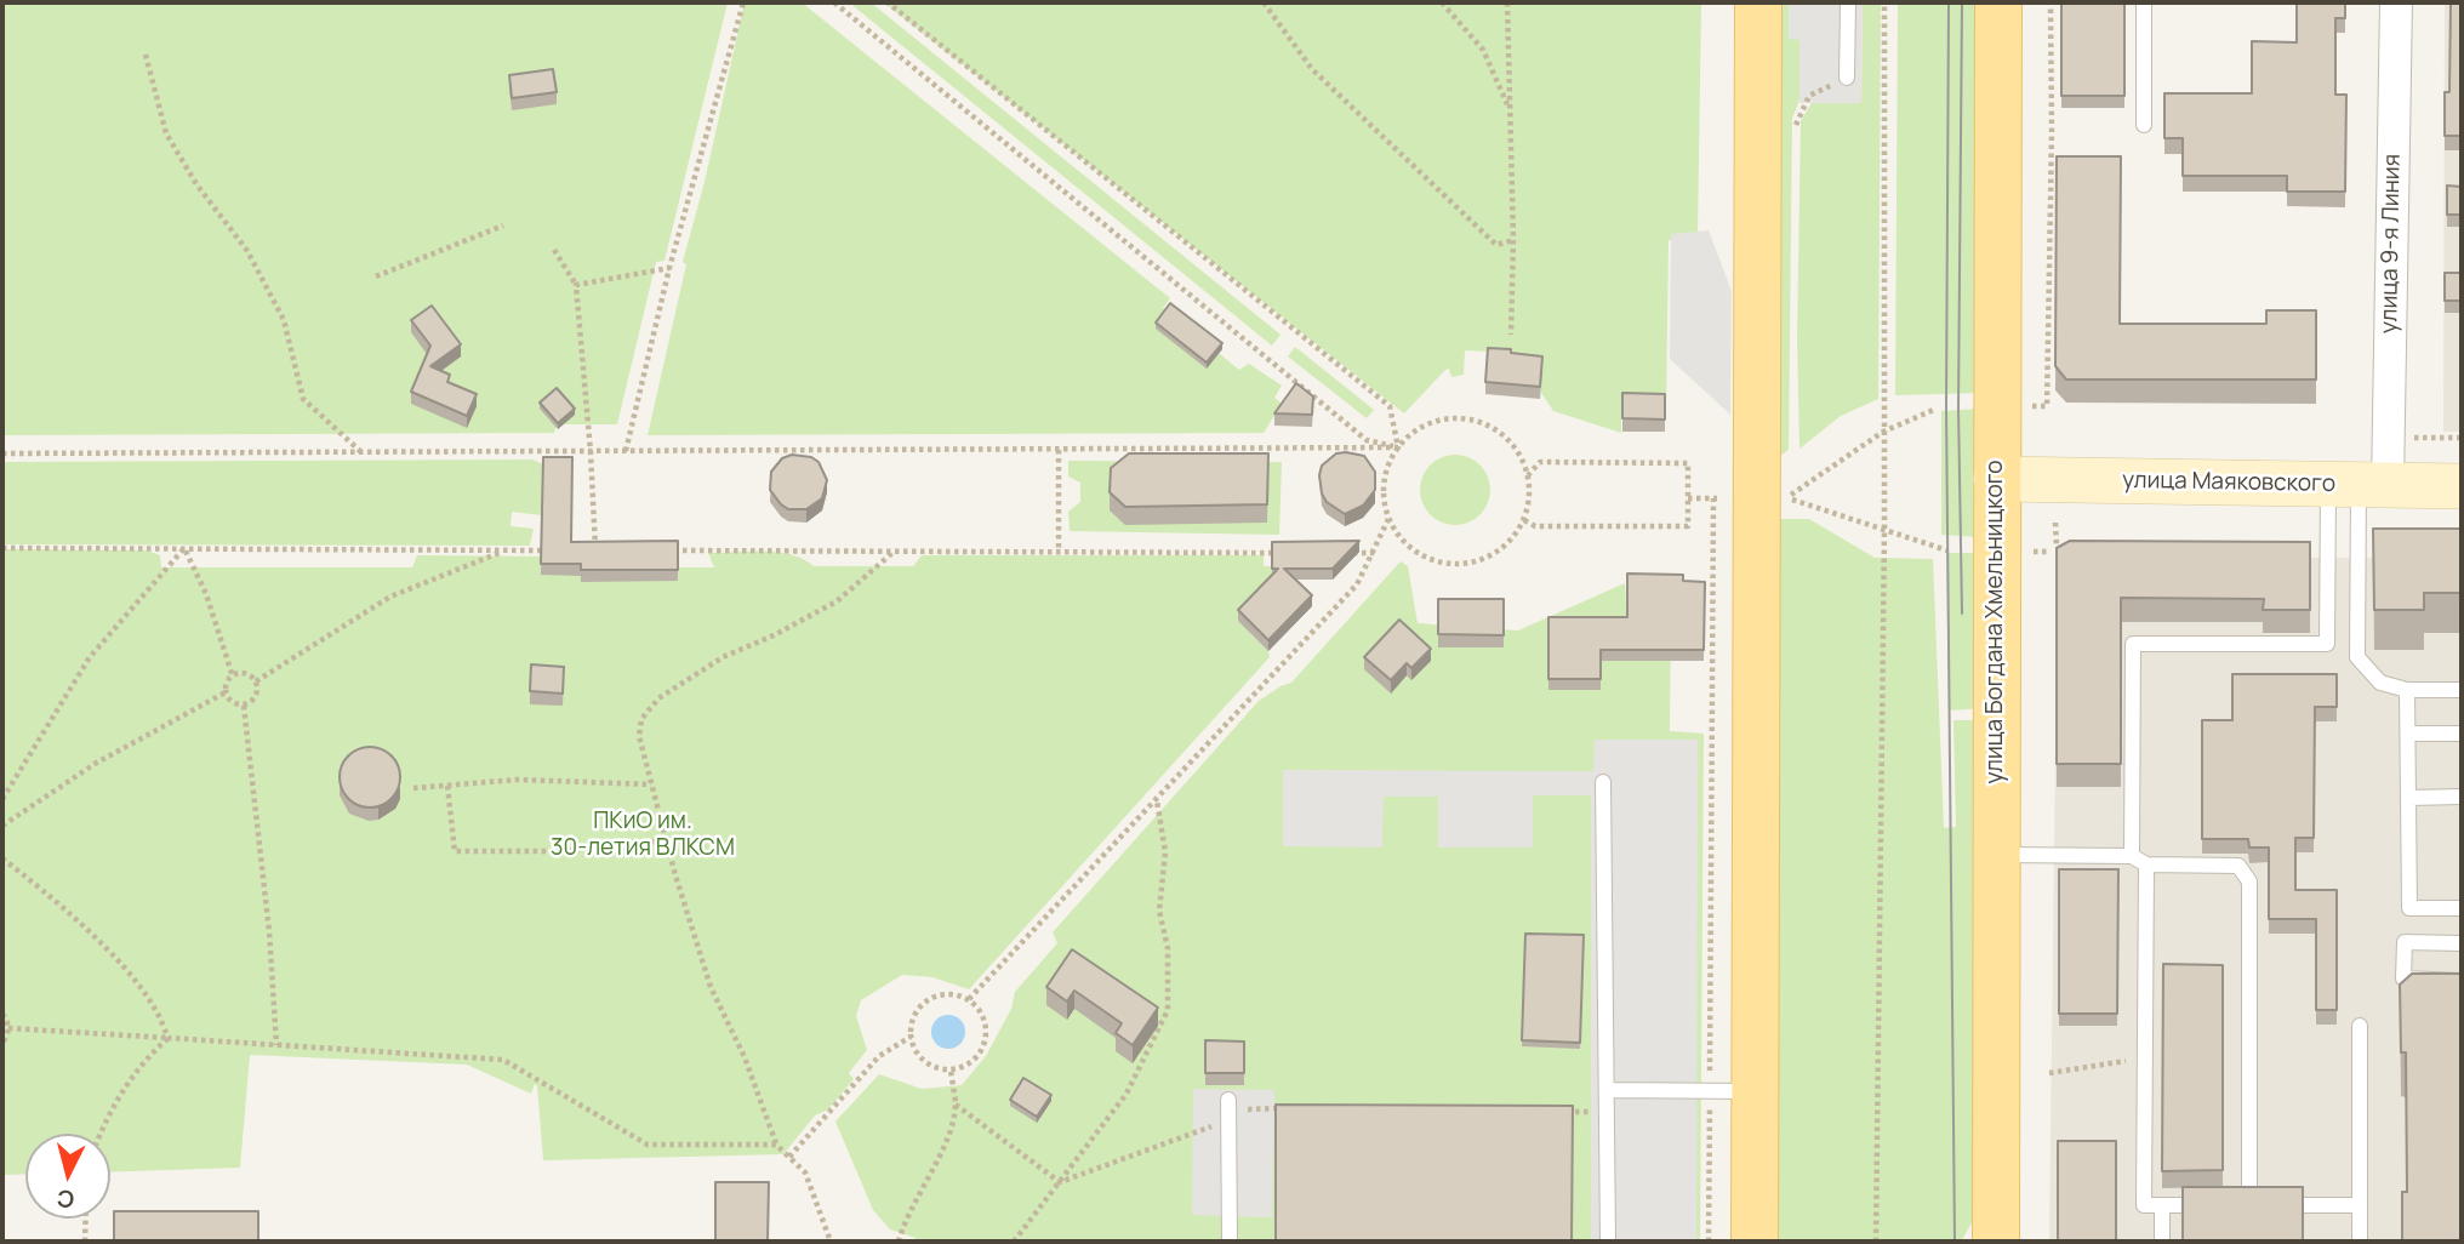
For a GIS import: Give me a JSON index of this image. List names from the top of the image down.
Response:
{
  "streets": {
    "main road": ["улица Маяковского", "улица Богдана Хмельницкого"],
    "street": ["улица 9-я Линия"]
  },
  "crossings": [
    ["улица 9-я Линия", "улица Маяковского"],
    ["улица Маяковского", "улица Богдана Хмельницкого"]
  ],
  "parks": ["ПКиО им. 30-летия ВЛКСМ"],
  "north": "bottom"
}
